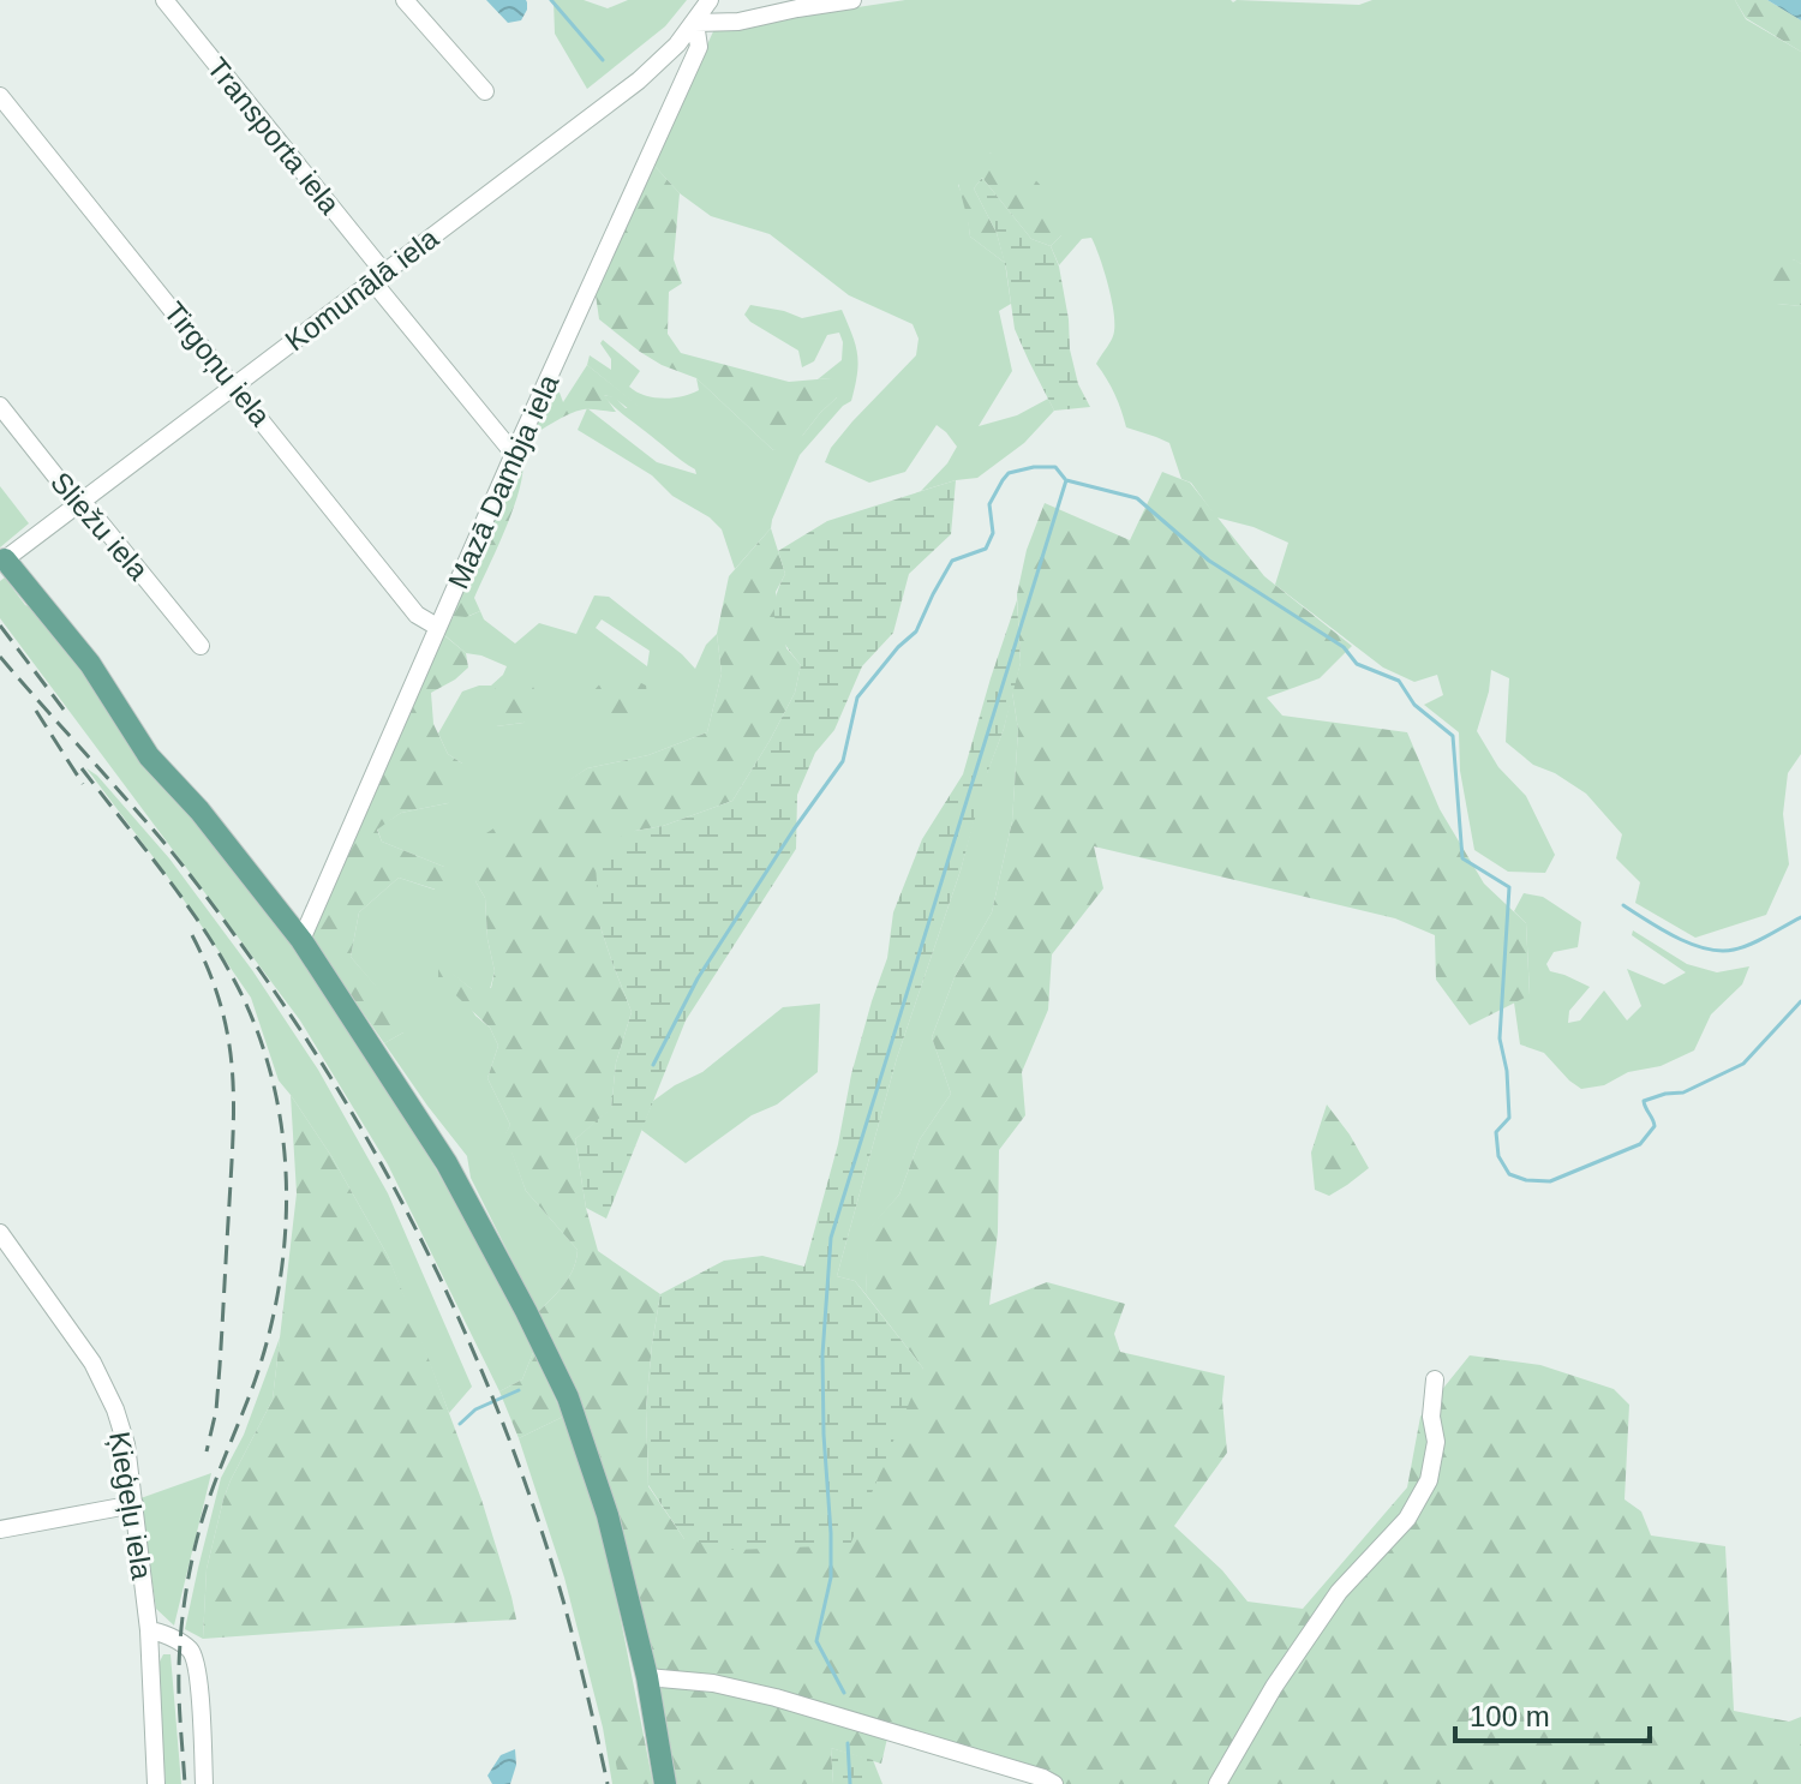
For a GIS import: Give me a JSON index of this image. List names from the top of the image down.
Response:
{
  "streets": {
    "street": [
      "Transporta iela",
      "Komunālā iela",
      "Tirgoņu iela",
      "Mazā Dambja iela",
      "Sliežu iela",
      "Ķieģeļu iela"
    ]
  },
  "crossings": [
    ["Transporta iela", "Komunālā iela"],
    ["Transporta iela", "Mazā Dambja iela"],
    ["Komunālā iela", "Tirgoņu iela"],
    ["Komunālā iela", "Mazā Dambja iela"],
    ["Komunālā iela", "Sliežu iela"],
    ["Tirgoņu iela", "Mazā Dambja iela"]
  ],
  "scale_bar": "100 m"
}
